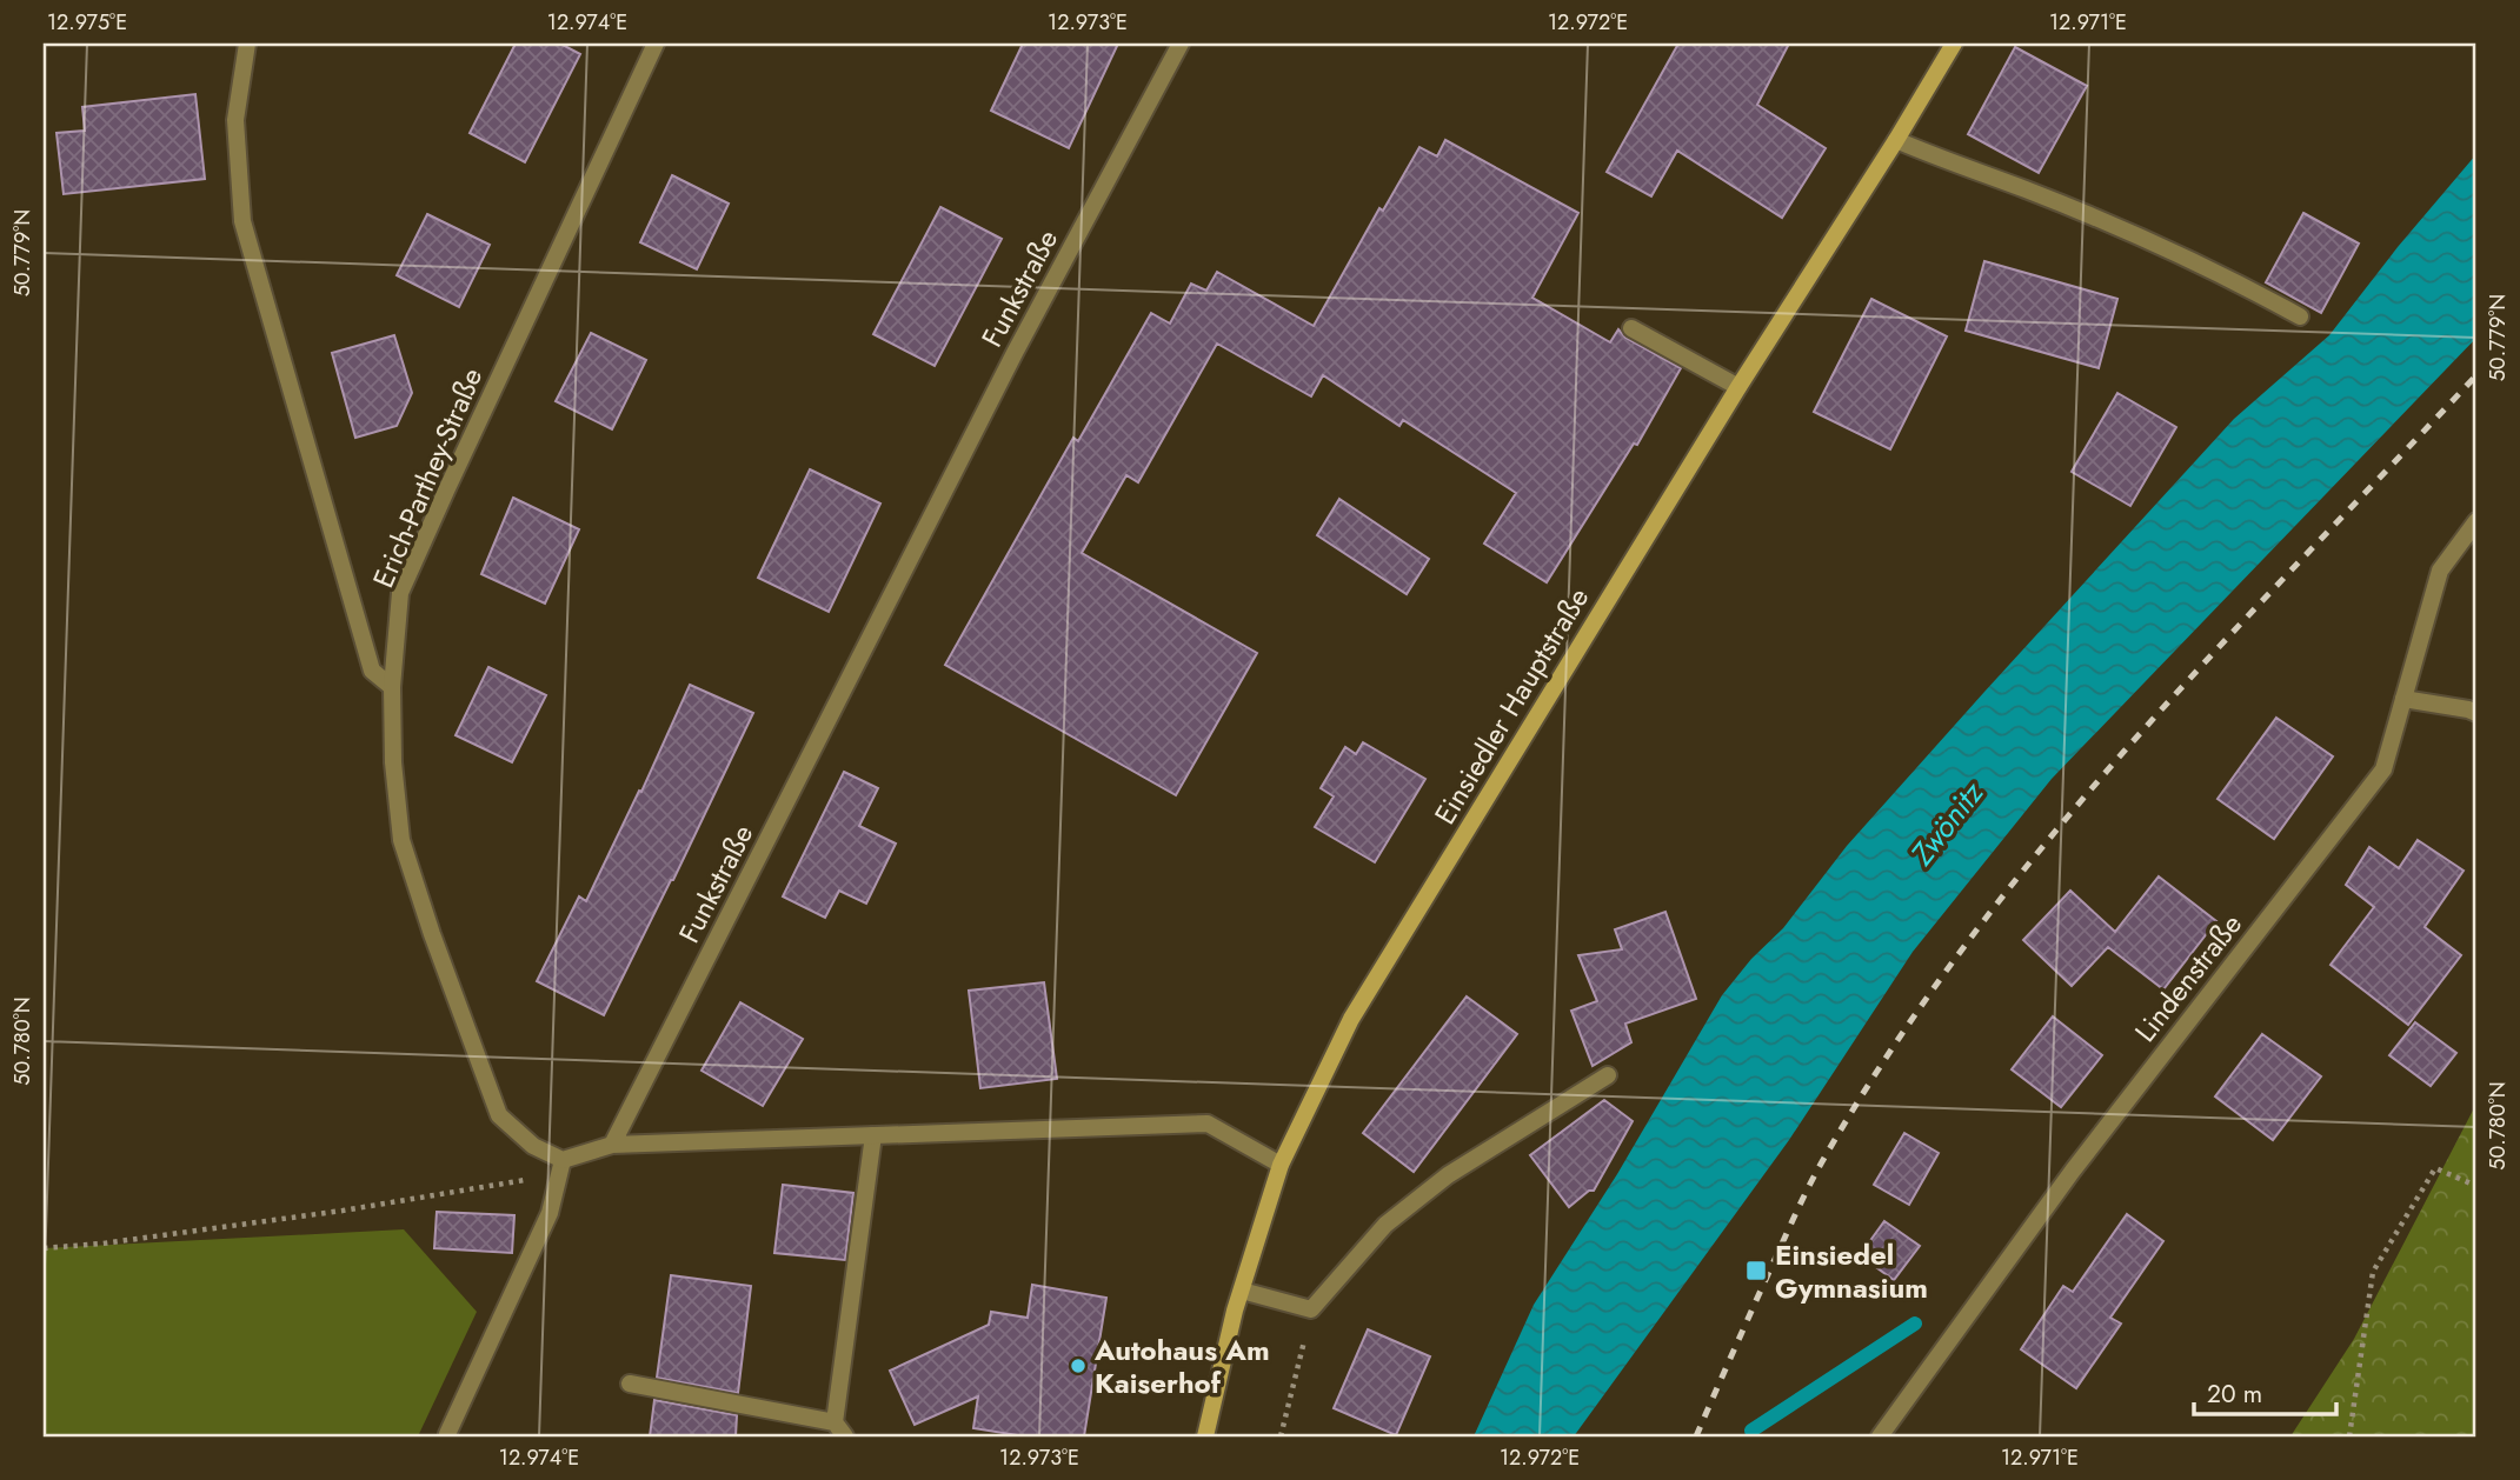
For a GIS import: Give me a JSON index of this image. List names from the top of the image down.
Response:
{
  "streets": {
    "main road": ["Einsiedler Hauptstraße"],
    "street": ["Funkstraße", "Erich-Parthey-Straße", "Lindenstraße"]
  },
  "water": ["Zwönitz"],
  "places": {
    "transit": ["Einsiedel Gymnasium"],
    "other": ["Autohaus Am Kaiserhof"]
  },
  "scale_bar": "20 m",
  "coordinates": [
    "12.975°E",
    "12.974°E",
    "12.973°E",
    "12.972°E",
    "12.971°E",
    "50.779°N",
    "50.780°N"
  ]
}
